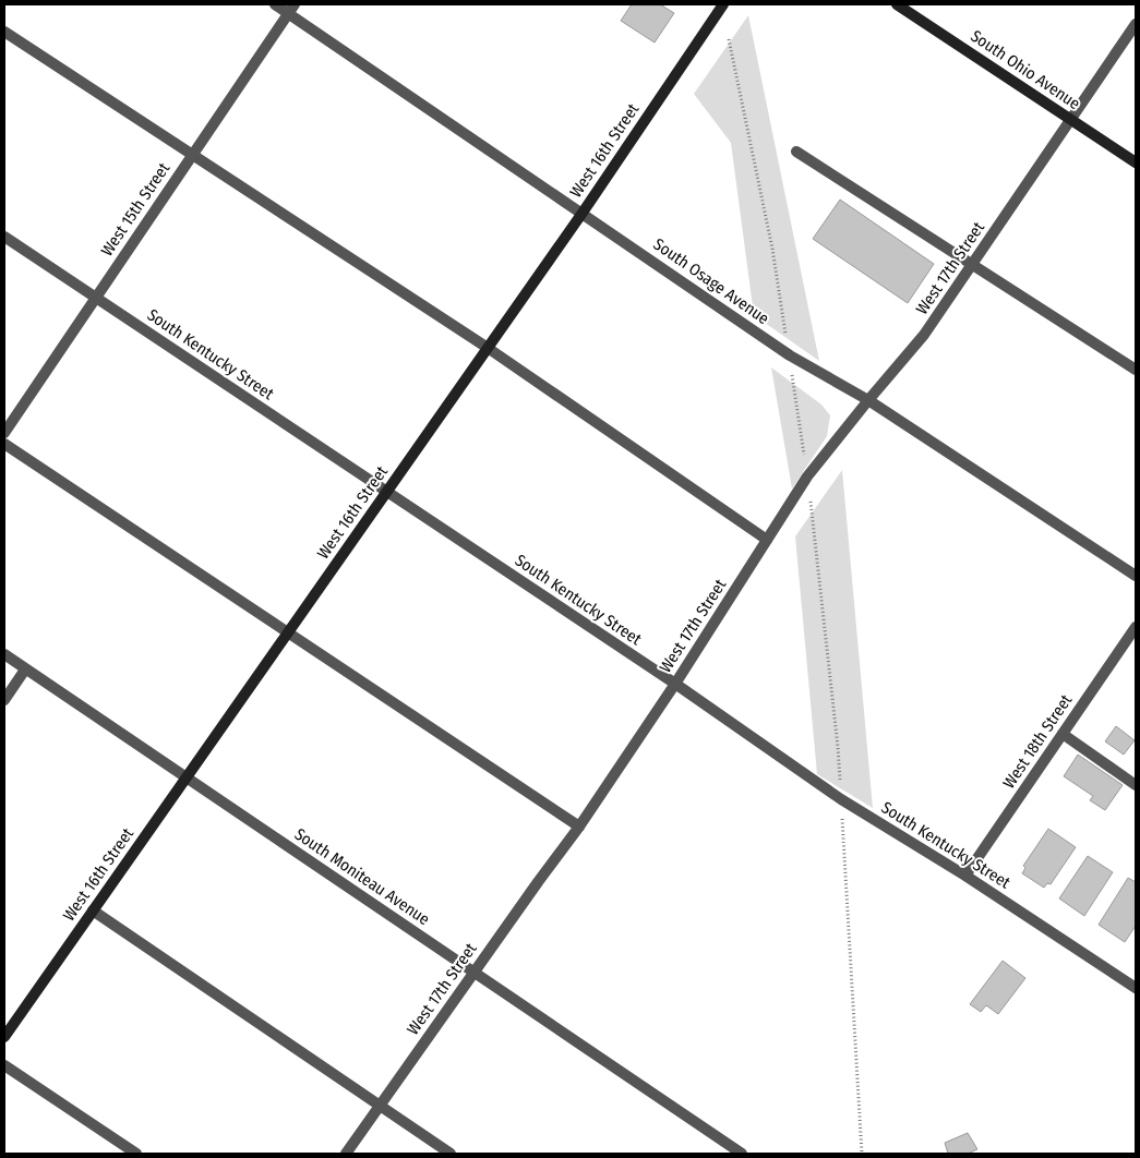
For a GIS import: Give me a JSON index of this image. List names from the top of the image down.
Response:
{
  "streets": {
    "main road": ["South Ohio Avenue", "West 16th Street"],
    "street": [
      "West 15th Street",
      "West 17th Street",
      "South Osage Avenue",
      "South Kentucky Street",
      "West 18th Street",
      "South Moniteau Avenue"
    ]
  },
  "crossings": [
    ["South Ohio Avenue", "West 17th Street"],
    ["West 16th Street", "South Osage Avenue"],
    ["West 16th Street", "South Kentucky Street"],
    ["West 16th Street", "South Moniteau Avenue"],
    ["West 15th Street", "South Osage Avenue"],
    ["West 15th Street", "South Kentucky Street"],
    ["West 17th Street", "South Osage Avenue"],
    ["West 17th Street", "South Kentucky Street"],
    ["West 17th Street", "South Moniteau Avenue"],
    ["South Kentucky Street", "West 18th Street"]
  ]
}
